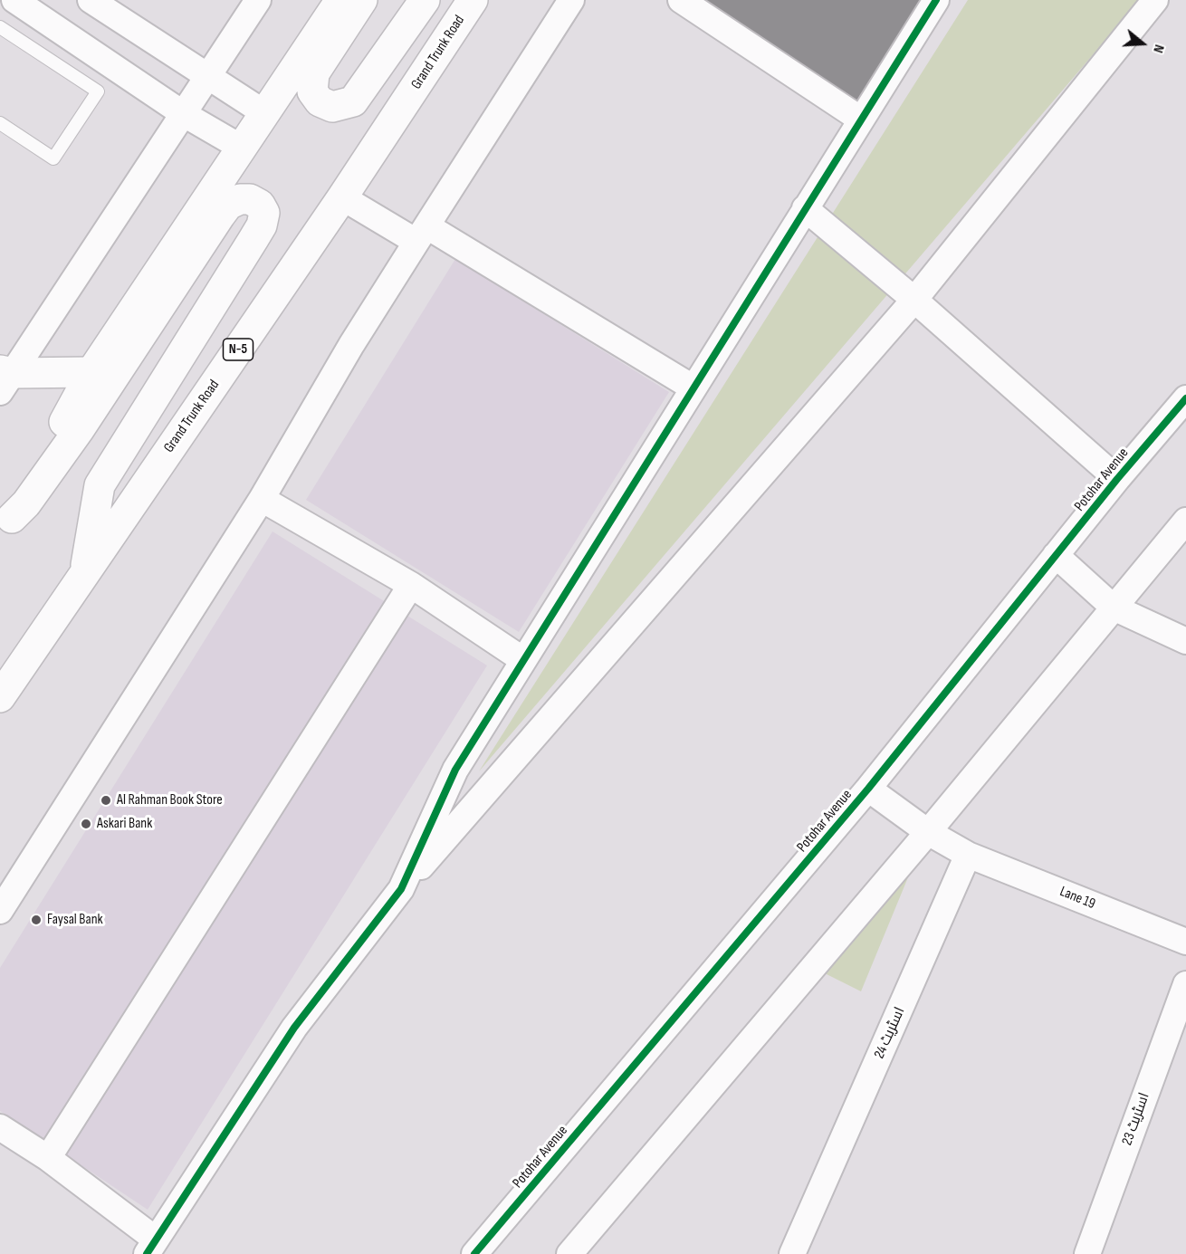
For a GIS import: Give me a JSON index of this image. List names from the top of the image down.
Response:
{
  "streets": {
    "main road": ["Grand Trunk Road", "N-5"],
    "street": [
      "Potohar Avenue",
      "Lane 19",
      "اسٹریٹ 24",
      "اسٹریٹ 23"
    ]
  },
  "crossings": [
    ["Lane 19", "اسٹریٹ 24"]
  ],
  "places": ["Al Rahman Book Store", "Askari Bank", "Faysal Bank"],
  "north": "right"
}
